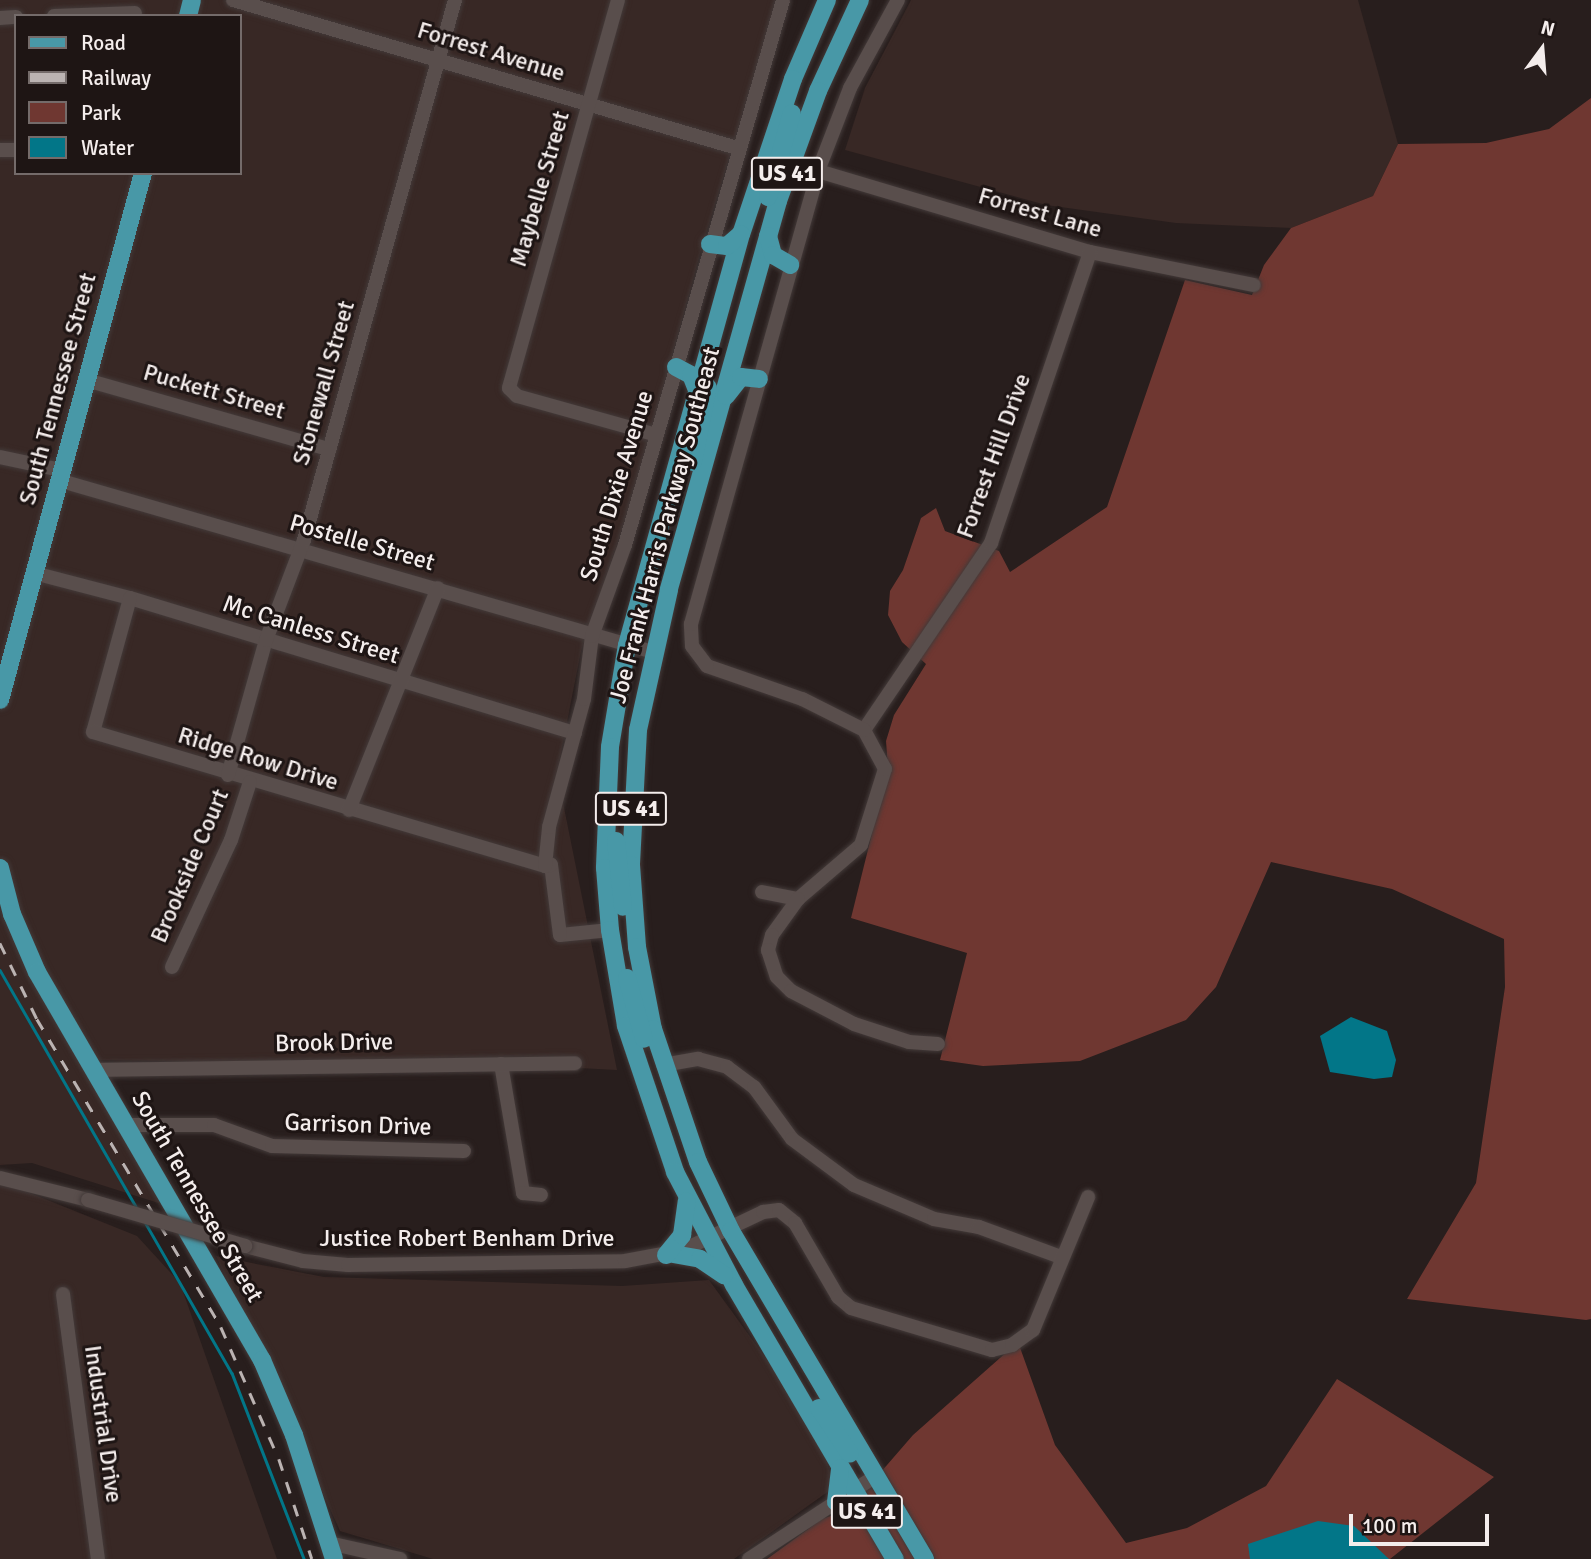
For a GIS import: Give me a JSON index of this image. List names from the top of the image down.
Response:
{
  "streets": {
    "main road": ["US 41", "South Tennessee Street", "Joe Frank Harris Parkway Southeast"],
    "street": [
      "Forrest Avenue",
      "Maybelle Street",
      "Forrest Lane",
      "Stonewall Street",
      "Puckett Street",
      "Forrest Hill Drive",
      "South Dixie Avenue",
      "Postelle Street",
      "Mc Canless Street",
      "Ridge Row Drive",
      "Brookside Court",
      "Brook Drive",
      "Garrison Drive",
      "Justice Robert Benham Drive",
      "Industrial Drive"
    ]
  },
  "crossings": [
    ["Forrest Avenue", "Maybelle Street"],
    ["Forrest Avenue", "Stonewall Street"],
    ["Forrest Avenue", "South Dixie Avenue"],
    ["Maybelle Street", "South Dixie Avenue"],
    ["Forrest Lane", "Forrest Hill Drive"],
    ["Stonewall Street", "Puckett Street"],
    ["Stonewall Street", "Postelle Street"],
    ["Stonewall Street", "Mc Canless Street"],
    ["Stonewall Street", "Ridge Row Drive"],
    ["South Tennessee Street", "Puckett Street"],
    ["South Tennessee Street", "Postelle Street"],
    ["South Tennessee Street", "Mc Canless Street"],
    ["South Tennessee Street", "Brook Drive"],
    ["South Tennessee Street", "Garrison Drive"],
    ["South Dixie Avenue", "Joe Frank Harris Parkway Southeast"],
    ["South Dixie Avenue", "Postelle Street"],
    ["South Dixie Avenue", "Mc Canless Street"],
    ["South Dixie Avenue", "Ridge Row Drive"],
    ["Joe Frank Harris Parkway Southeast", "Postelle Street"],
    ["Joe Frank Harris Parkway Southeast", "Justice Robert Benham Drive"],
    ["Mc Canless Street", "Ridge Row Drive"],
    ["Ridge Row Drive", "Brookside Court"]
  ],
  "legend": [
    "Road",
    "Railway",
    "Park",
    "Water"
  ],
  "scale_bar": "100 m",
  "north": "top"
}
